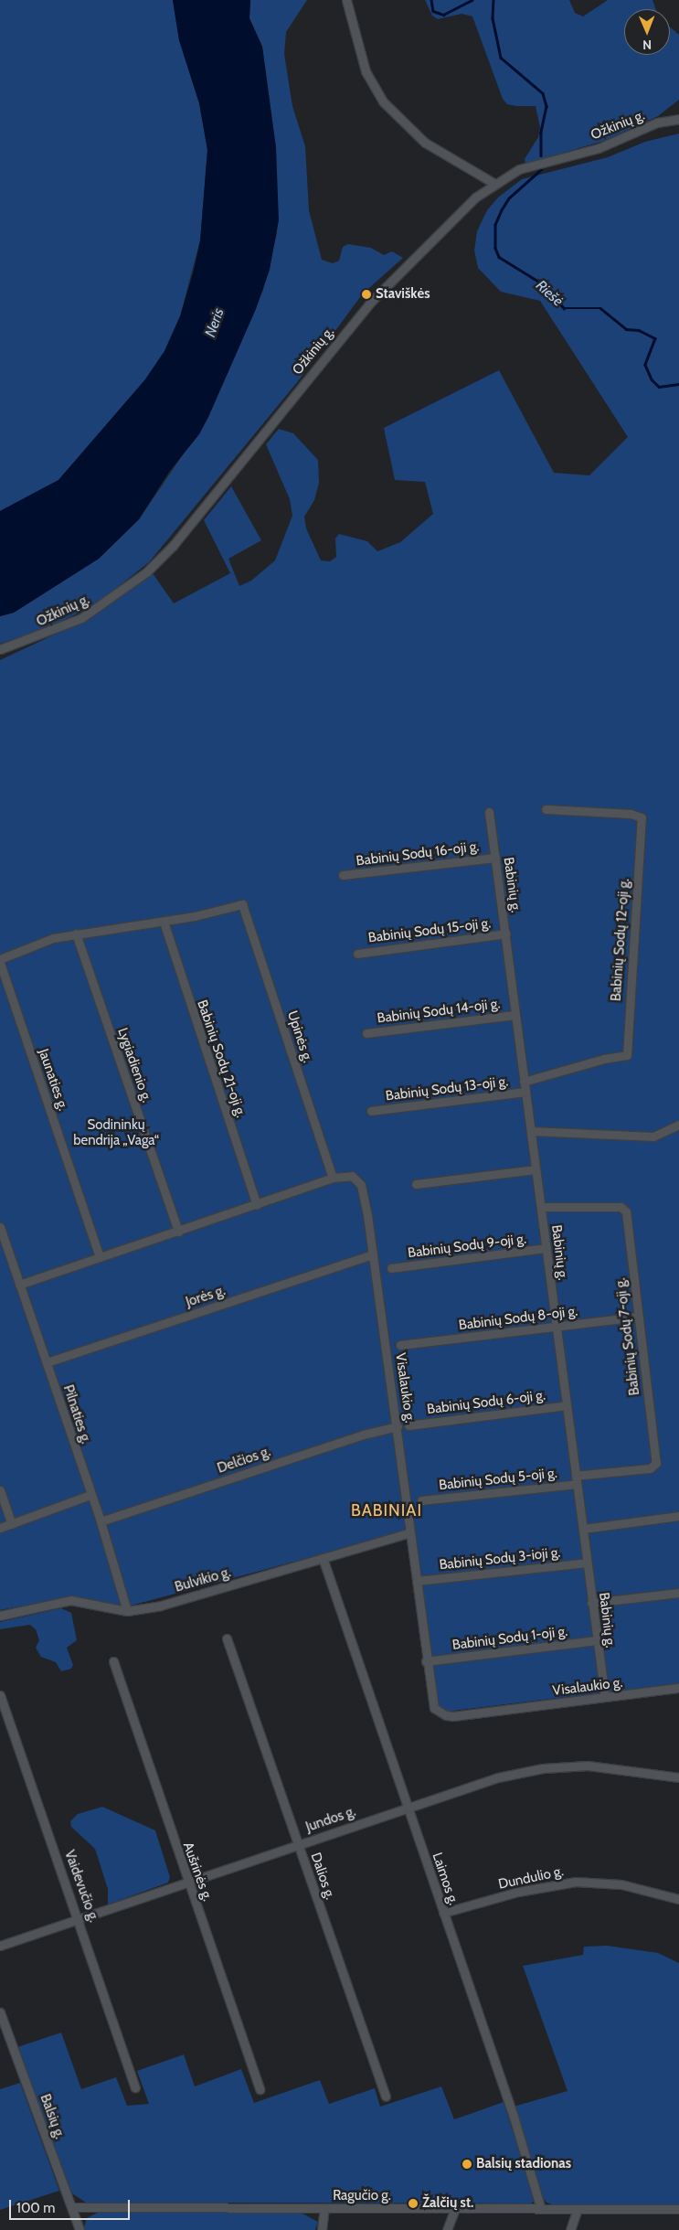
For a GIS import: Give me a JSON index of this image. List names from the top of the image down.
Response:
{
  "streets": {
    "street": [
      "Ožkinių g.",
      "Babinių Sodų 16-oji g.",
      "Babinių g.",
      "Babinių Sodų 15-oji g.",
      "Babinių Sodų 12-oji g.",
      "Babinių Sodų 14-oji g.",
      "Upinės g.",
      "Babinių Sodų 21-oji g.",
      "Lygiadienio g.",
      "Jaunaties g.",
      "Babinių Sodų 13-oji g.",
      "Babinių Sodų 9-oji g.",
      "Jorės g.",
      "Babinių Sodų 8-oji g.",
      "Babinių Sodų 7-oji g.",
      "Visalaukio g.",
      "Babinių Sodų 6-oji g.",
      "Pilnaties g.",
      "Delčios g.",
      "Babinių Sodų 5-oji g.",
      "Babinių Sodų 3-ioji g.",
      "Bulvikio g.",
      "Babinių Sodų 1-oji g.",
      "Jundos g.",
      "Aušrinės g.",
      "Dalios g.",
      "Dundulio g.",
      "Laimos g.",
      "Vaidevučio g.",
      "Balsių g.",
      "Ragučio g."
    ]
  },
  "crossings": [
    ["Babinių Sodų 16-oji g.", "Babinių g."],
    ["Babinių g.", "Babinių Sodų 15-oji g."],
    ["Babinių g.", "Babinių Sodų 12-oji g."],
    ["Babinių g.", "Babinių Sodų 14-oji g."],
    ["Babinių g.", "Babinių Sodų 13-oji g."],
    ["Babinių g.", "Babinių Sodų 9-oji g."],
    ["Babinių g.", "Babinių Sodų 8-oji g."],
    ["Babinių g.", "Babinių Sodų 7-oji g."],
    ["Babinių g.", "Visalaukio g."],
    ["Babinių g.", "Babinių Sodų 6-oji g."],
    ["Babinių g.", "Babinių Sodų 5-oji g."],
    ["Babinių g.", "Babinių Sodų 3-ioji g."],
    ["Babinių g.", "Babinių Sodų 1-oji g."],
    ["Upinės g.", "Babinių Sodų 21-oji g."],
    ["Upinės g.", "Visalaukio g."],
    ["Babinių Sodų 21-oji g.", "Visalaukio g."],
    ["Lygiadienio g.", "Visalaukio g."],
    ["Jaunaties g.", "Visalaukio g."],
    ["Jorės g.", "Visalaukio g."],
    ["Jorės g.", "Pilnaties g."],
    ["Babinių Sodų 8-oji g.", "Babinių Sodų 7-oji g."],
    ["Babinių Sodų 7-oji g.", "Babinių Sodų 5-oji g."],
    ["Visalaukio g.", "Pilnaties g."],
    ["Visalaukio g.", "Delčios g."],
    ["Visalaukio g.", "Babinių Sodų 3-ioji g."],
    ["Visalaukio g.", "Bulvikio g."],
    ["Visalaukio g.", "Babinių Sodų 1-oji g."],
    ["Pilnaties g.", "Delčios g."],
    ["Pilnaties g.", "Bulvikio g."],
    ["Bulvikio g.", "Laimos g."],
    ["Jundos g.", "Aušrinės g."],
    ["Jundos g.", "Dalios g."],
    ["Jundos g.", "Laimos g."],
    ["Jundos g.", "Vaidevučio g."],
    ["Dundulio g.", "Laimos g."],
    ["Laimos g.", "Ragučio g."],
    ["Balsių g.", "Ragučio g."]
  ],
  "districts": ["BABINIAI"],
  "water": ["Riešė", "Neris"],
  "parks": ["Sodininkų bendrija „Vaga“"],
  "places": ["Staviškės", "Balsių stadionas", "Žalčių st."],
  "scale_bar": "100 m",
  "north": "bottom"
}
